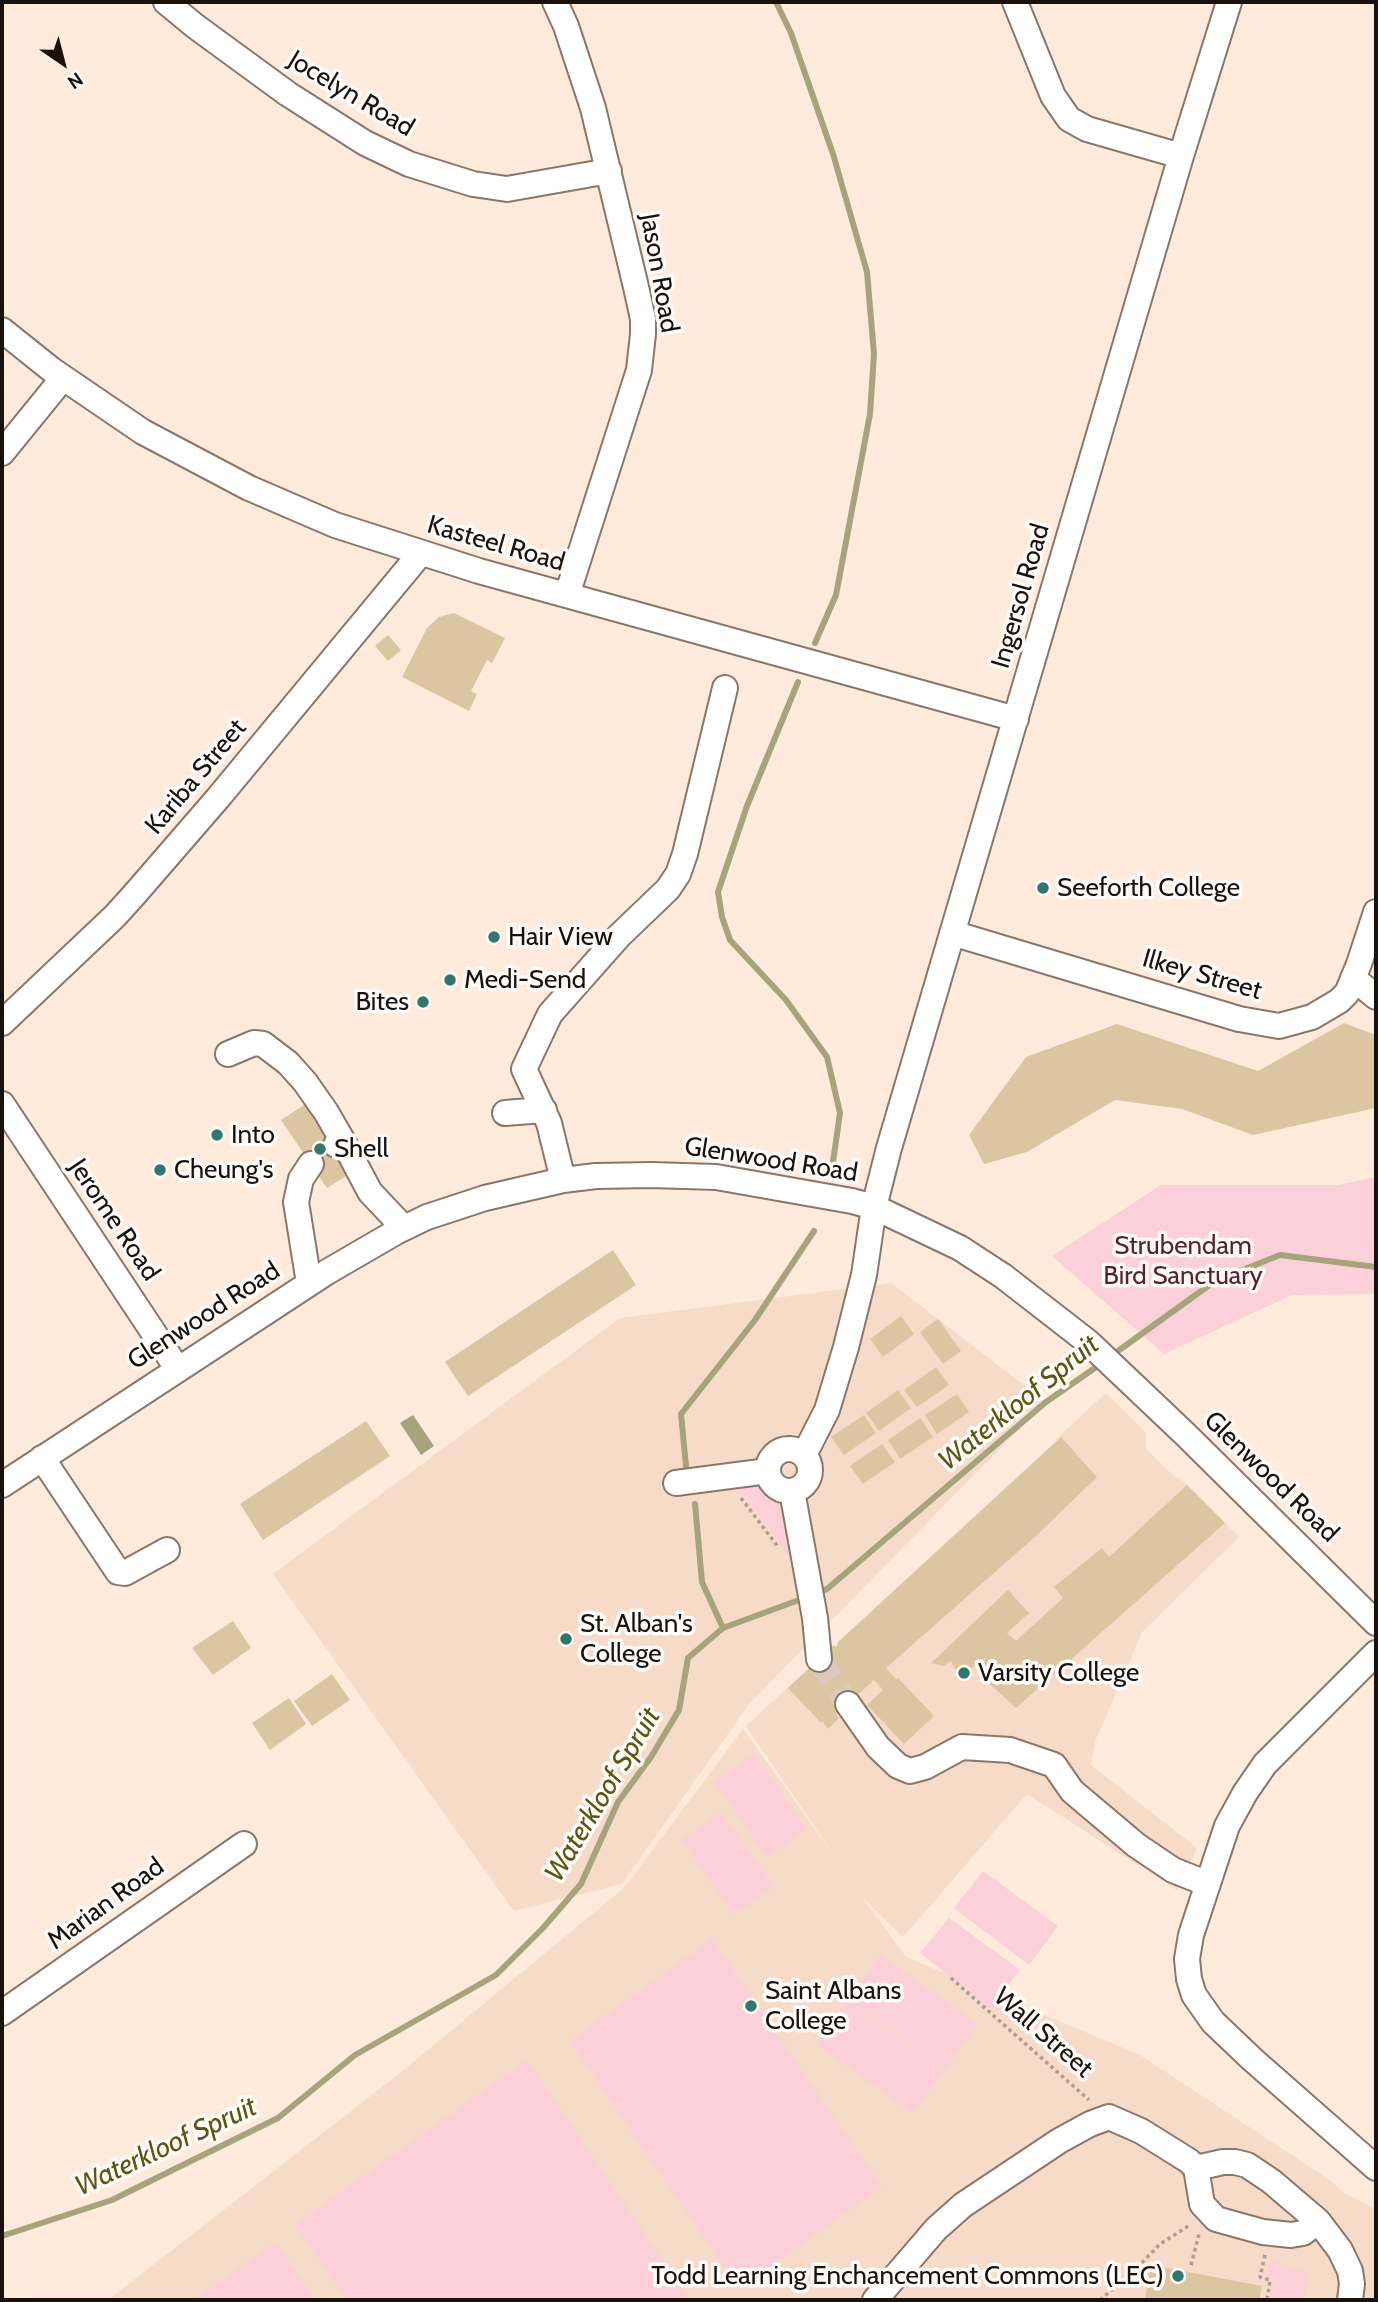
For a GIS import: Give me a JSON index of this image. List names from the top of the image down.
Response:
{
  "streets": {
    "street": [
      "Jocelyn Road",
      "Jason Road",
      "Kasteel Road",
      "Ingersol Road",
      "Kariba Street",
      "Ilkey Street",
      "Glenwood Road",
      "Jerome Road",
      "Marian Road"
    ],
    "path": ["Wall Street"]
  },
  "crossings": [
    ["Jocelyn Road", "Jason Road"],
    ["Jason Road", "Kasteel Road"],
    ["Kasteel Road", "Ingersol Road"],
    ["Kasteel Road", "Kariba Street"],
    ["Ingersol Road", "Ilkey Street"],
    ["Ingersol Road", "Glenwood Road"],
    ["Glenwood Road", "Jerome Road"]
  ],
  "water": ["Waterkloof Spruit"],
  "parks": ["Strubendam Bird Sanctuary"],
  "places": [
    "Seeforth College",
    "Hair View",
    "Medi-Send",
    "Bites",
    "Into",
    "Shell",
    "Cheung's",
    "St. Alban's College",
    "Varsity College",
    "Saint Albans College",
    "Todd Learning Enchancement Commons (LEC)"
  ],
  "north": "bottom right"
}
